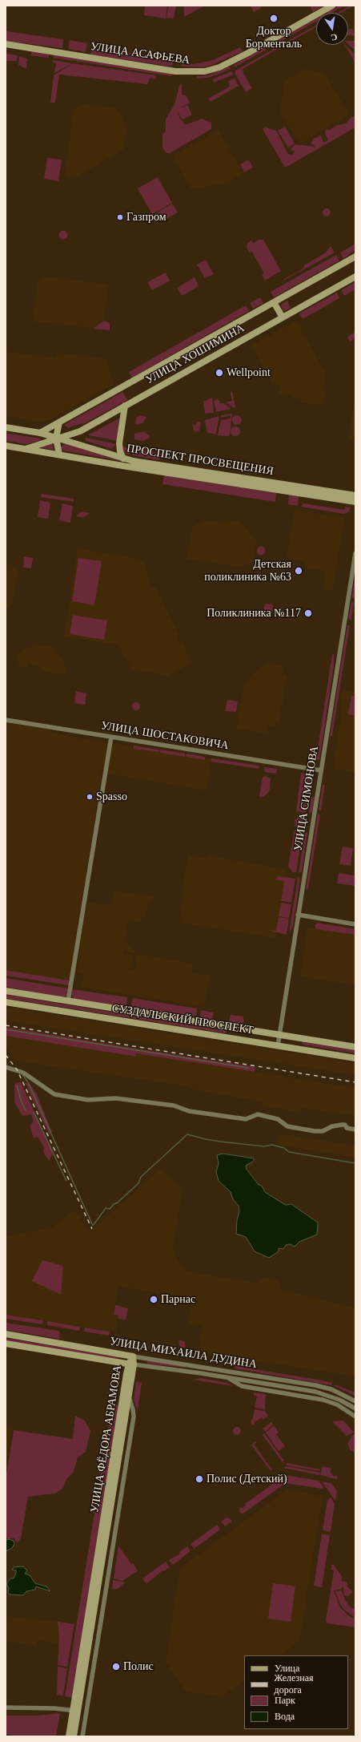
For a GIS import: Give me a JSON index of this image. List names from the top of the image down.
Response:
{
  "streets": {
    "street": [
      "УЛИЦА АСАФЬЕВА",
      "УЛИЦА ХОШИМИНА",
      "ПРОСПЕКТ ПРОСВЕЩЕНИЯ",
      "УЛИЦА ШОСТАКОВИЧА",
      "УЛИЦА СИМОНОВА",
      "СУЗДАЛЬСКИЙ ПРОСПЕКТ",
      "УЛИЦА МИХАИЛА ДУДИНА",
      "УЛИЦА ФЁДОРА АБРАМОВА"
    ]
  },
  "crossings": [
    ["УЛИЦА ХОШИМИНА", "ПРОСПЕКТ ПРОСВЕЩЕНИЯ"],
    ["УЛИЦА ШОСТАКОВИЧА", "УЛИЦА СИМОНОВА"],
    ["УЛИЦА СИМОНОВА", "СУЗДАЛЬСКИЙ ПРОСПЕКТ"],
    ["УЛИЦА МИХАИЛА ДУДИНА", "УЛИЦА ФЁДОРА АБРАМОВА"]
  ],
  "places": [
    "Доктор Борменталь",
    "Газпром",
    "Wellpoint",
    "Детская поликлиника №63",
    "Поликлиника №117",
    "Spasso",
    "Парнас",
    "Полис (Детский)",
    "Полис"
  ],
  "legend": [
    "Улица",
    "Железная дорога",
    "Парк",
    "Вода"
  ],
  "north": "bottom"
}
